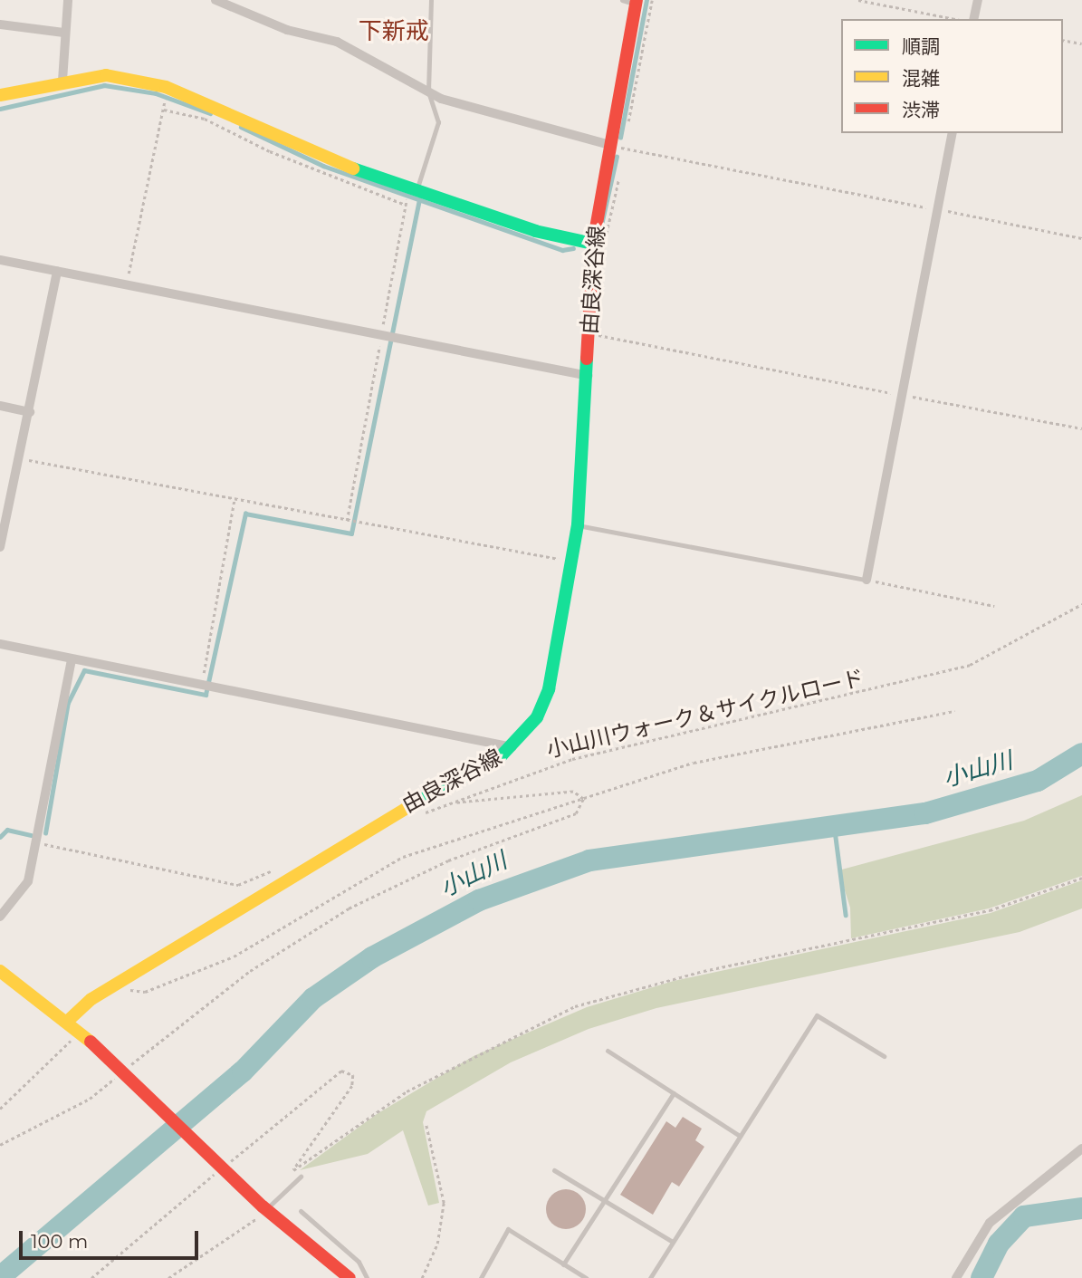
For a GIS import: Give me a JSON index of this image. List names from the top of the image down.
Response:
{
  "streets": {
    "main road": ["由良深谷線"],
    "path": ["小山川ウォーク＆サイクルロード"]
  },
  "districts": ["下新戒"],
  "water": ["小山川"],
  "legend": ["順調", "混雑", "渋滞"],
  "scale_bar": "100 m"
}
